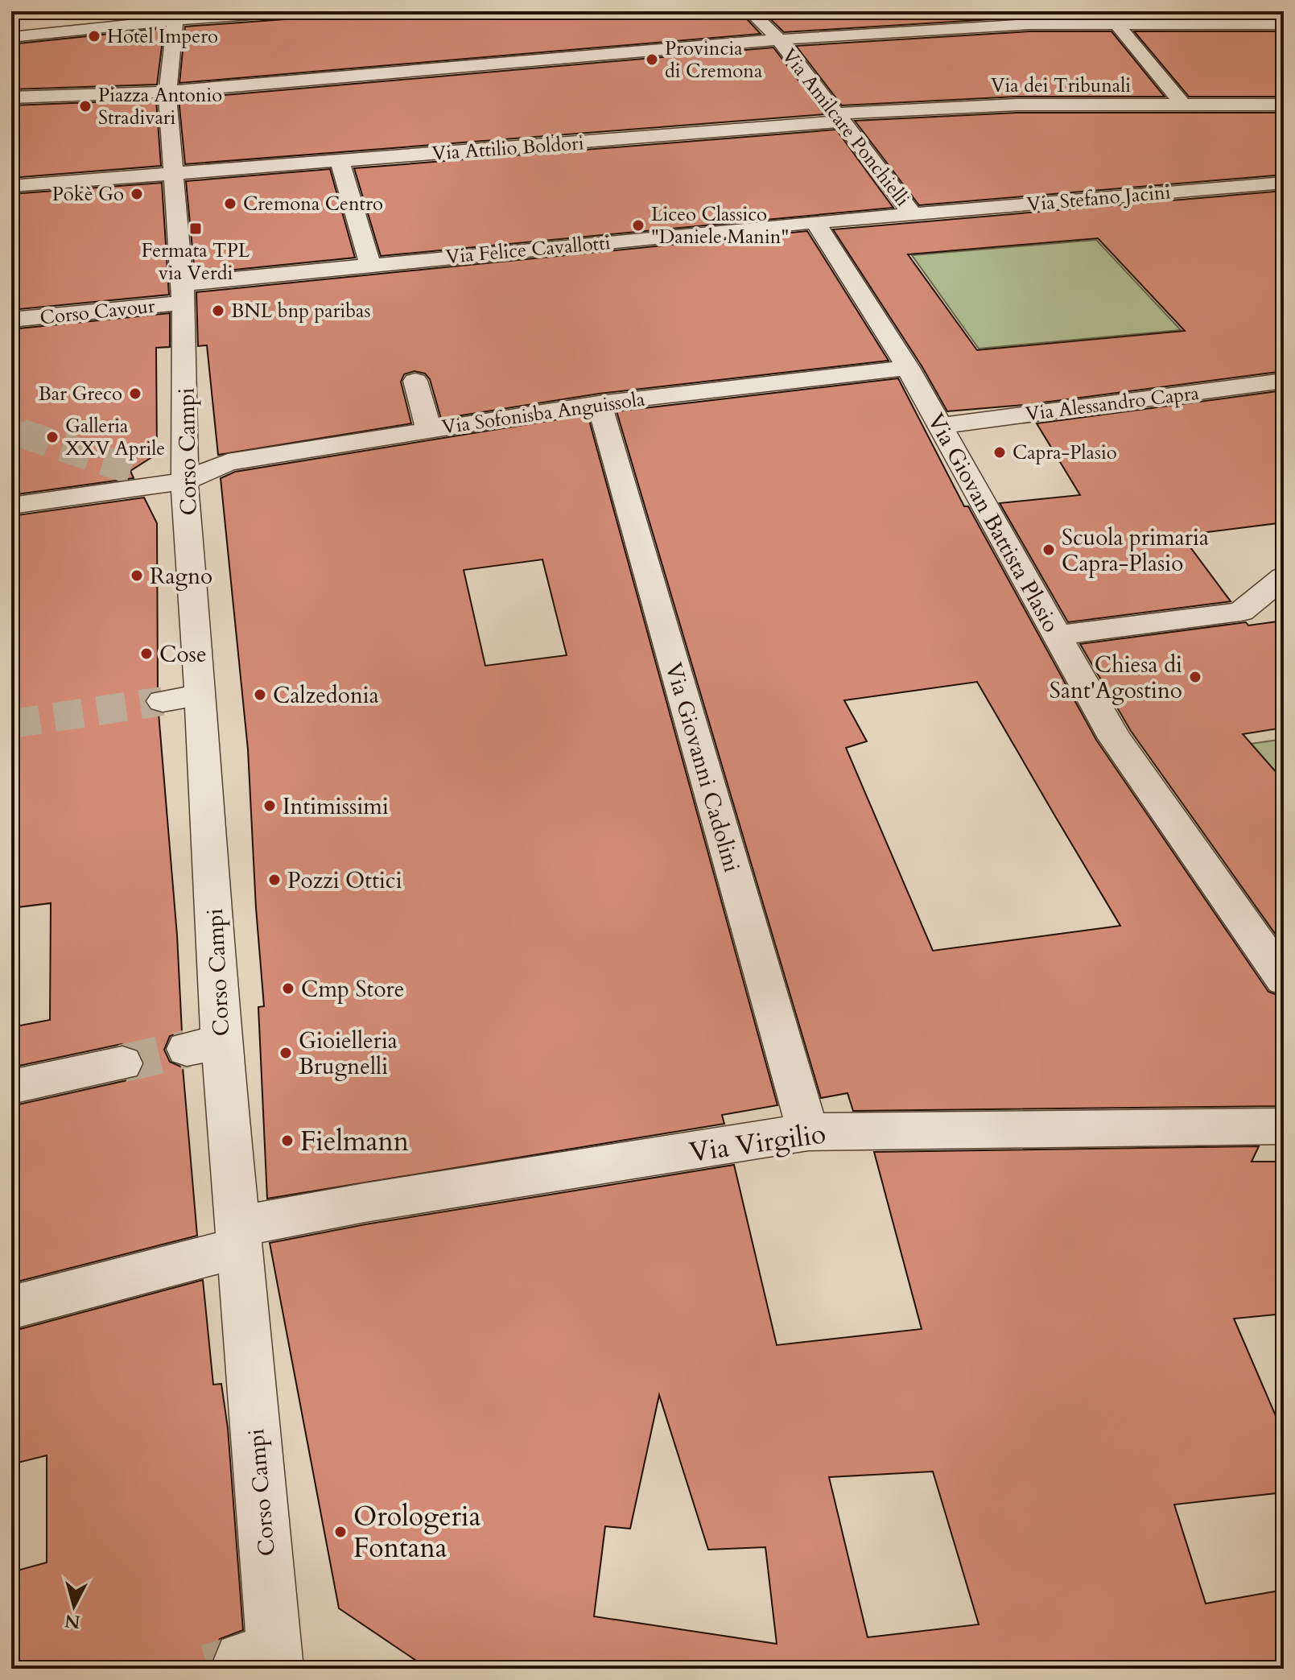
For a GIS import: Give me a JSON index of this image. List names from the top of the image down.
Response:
{
  "streets": {
    "street": [
      "Via dei Tribunali",
      "Via Amilcare Ponchielli",
      "Via Attilio Boldori",
      "Via Stefano Jacini",
      "Via Felice Cavallotti",
      "Corso Cavour",
      "Via Alessandro Capra",
      "Via Sofonisba Anguissola",
      "Corso Campi",
      "Via Giovan Battista Plasio",
      "Via Giovanni Cadolini",
      "Via Virgilio"
    ]
  },
  "crossings": [
    ["Via dei Tribunali", "Via Amilcare Ponchielli"],
    ["Via dei Tribunali", "Via Attilio Boldori"],
    ["Via Amilcare Ponchielli", "Via Attilio Boldori"],
    ["Via Amilcare Ponchielli", "Via Stefano Jacini"],
    ["Via Amilcare Ponchielli", "Via Felice Cavallotti"],
    ["Via Attilio Boldori", "Corso Campi"],
    ["Via Stefano Jacini", "Via Felice Cavallotti"],
    ["Via Felice Cavallotti", "Corso Cavour"],
    ["Via Felice Cavallotti", "Corso Campi"],
    ["Via Felice Cavallotti", "Via Giovan Battista Plasio"],
    ["Corso Cavour", "Corso Campi"],
    ["Via Alessandro Capra", "Via Giovan Battista Plasio"],
    ["Via Sofonisba Anguissola", "Corso Campi"],
    ["Via Sofonisba Anguissola", "Via Giovan Battista Plasio"],
    ["Via Sofonisba Anguissola", "Via Giovanni Cadolini"],
    ["Corso Campi", "Via Virgilio"],
    ["Via Giovanni Cadolini", "Via Virgilio"]
  ],
  "places": {
    "other": [
      "Hotel Impero",
      "Provincia di Cremona",
      "Piazza Antonio Stradivari",
      "Pokè Go",
      "Cremona Centro",
      "Liceo Classico \"Daniele Manin\"",
      "BNL bnp paribas",
      "Bar Greco",
      "Galleria XXV Aprile",
      "Capra-Plasio",
      "Scuola primaria Capra-Plasio",
      "Ragno",
      "Cose",
      "Chiesa di Sant'Agostino",
      "Calzedonia",
      "Intimissimi",
      "Pozzi Ottici",
      "Cmp Store",
      "Gioielleria Brugnelli",
      "Fielmann",
      "Orologeria Fontana"
    ],
    "transit": ["Fermata TPL via Verdi"]
  },
  "north": "bottom"
}
